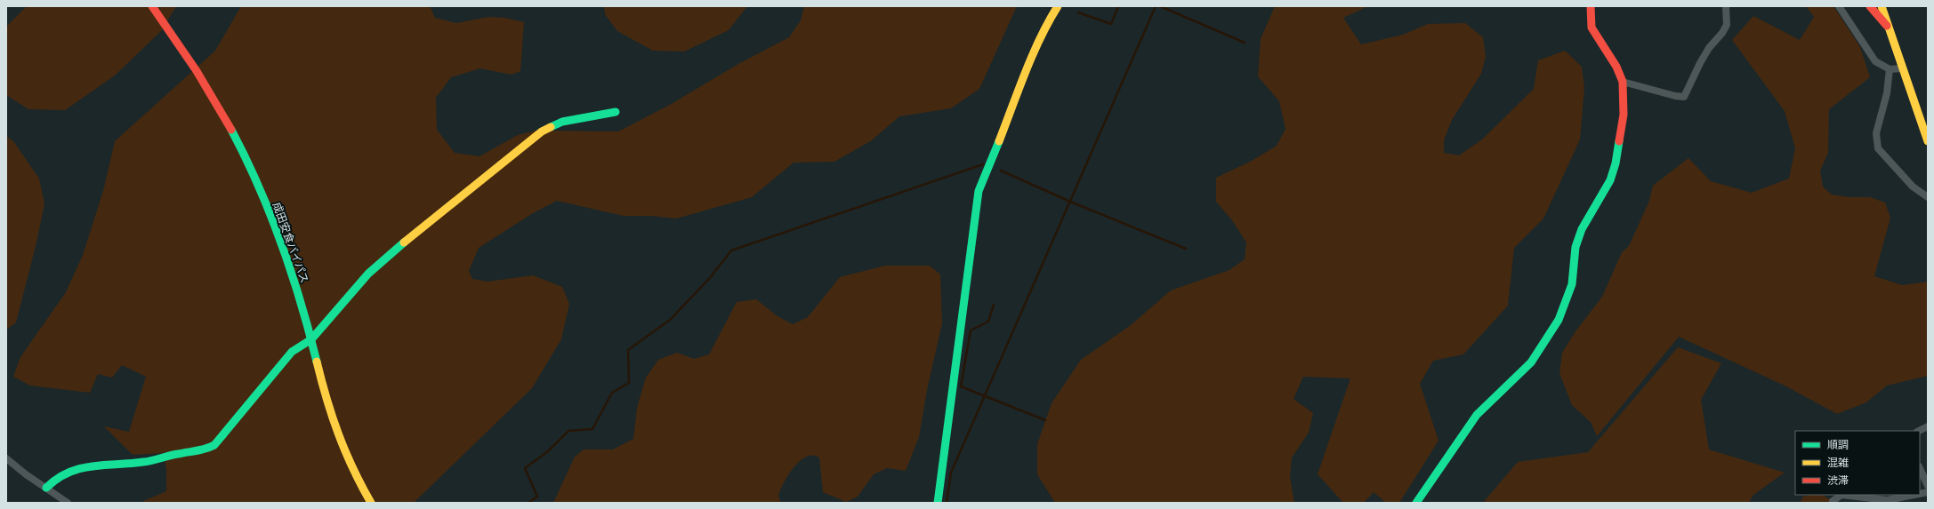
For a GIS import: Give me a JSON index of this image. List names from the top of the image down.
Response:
{
  "streets": {
    "main road": ["成田安食バイパス"]
  },
  "legend": ["順調", "混雑", "渋滞"]
}
